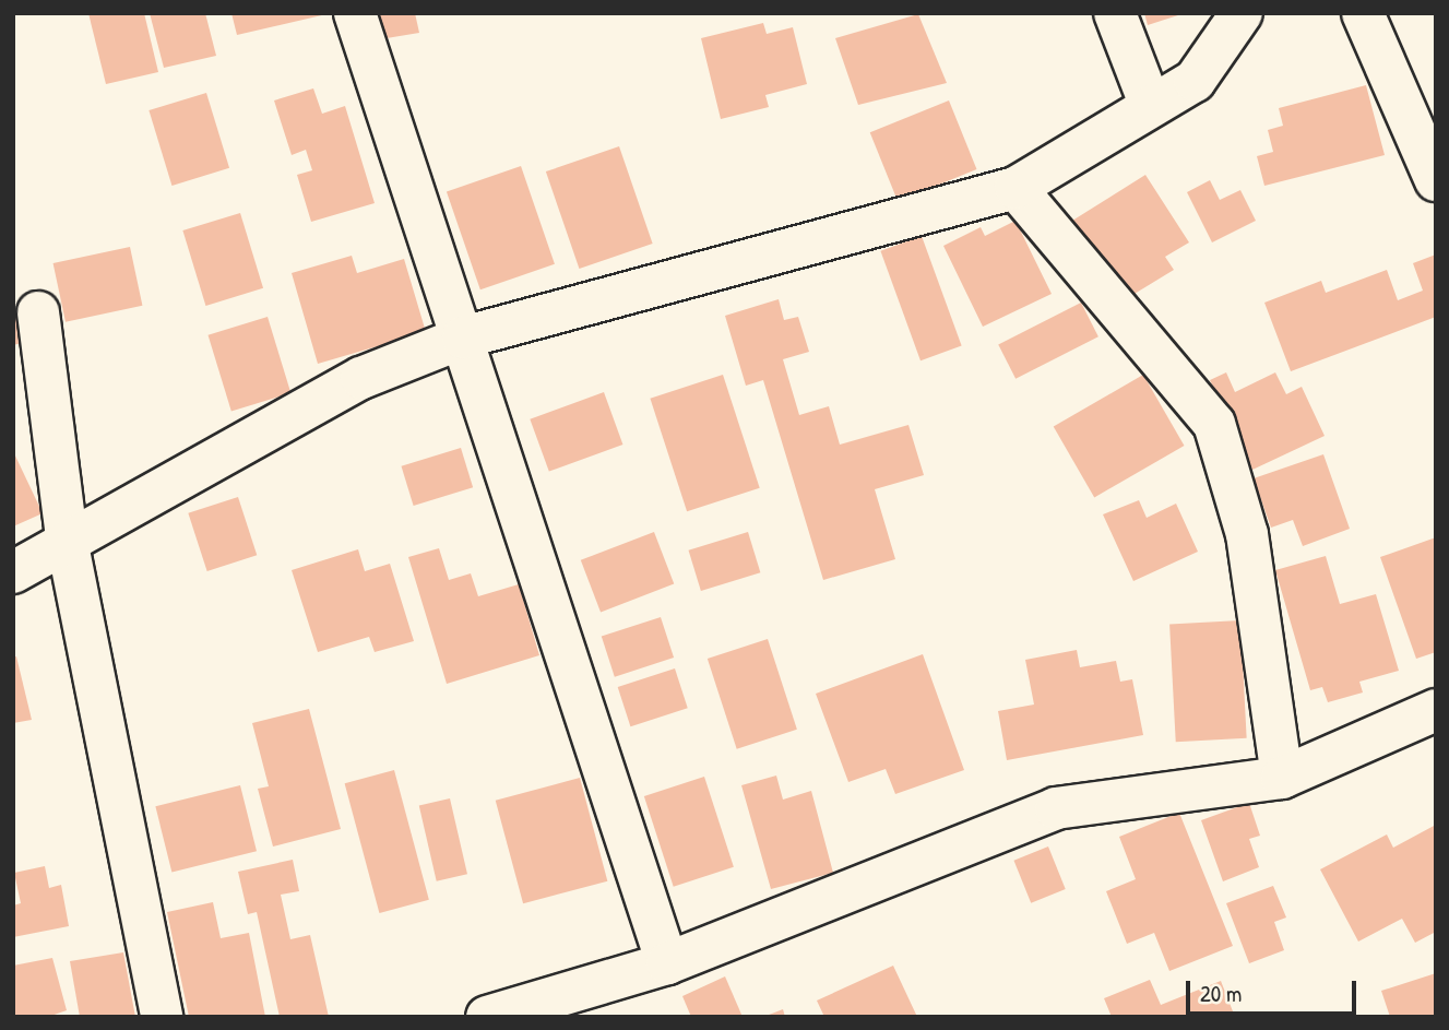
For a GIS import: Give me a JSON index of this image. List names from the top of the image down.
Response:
{
  "scale_bar": "20 m"
}
